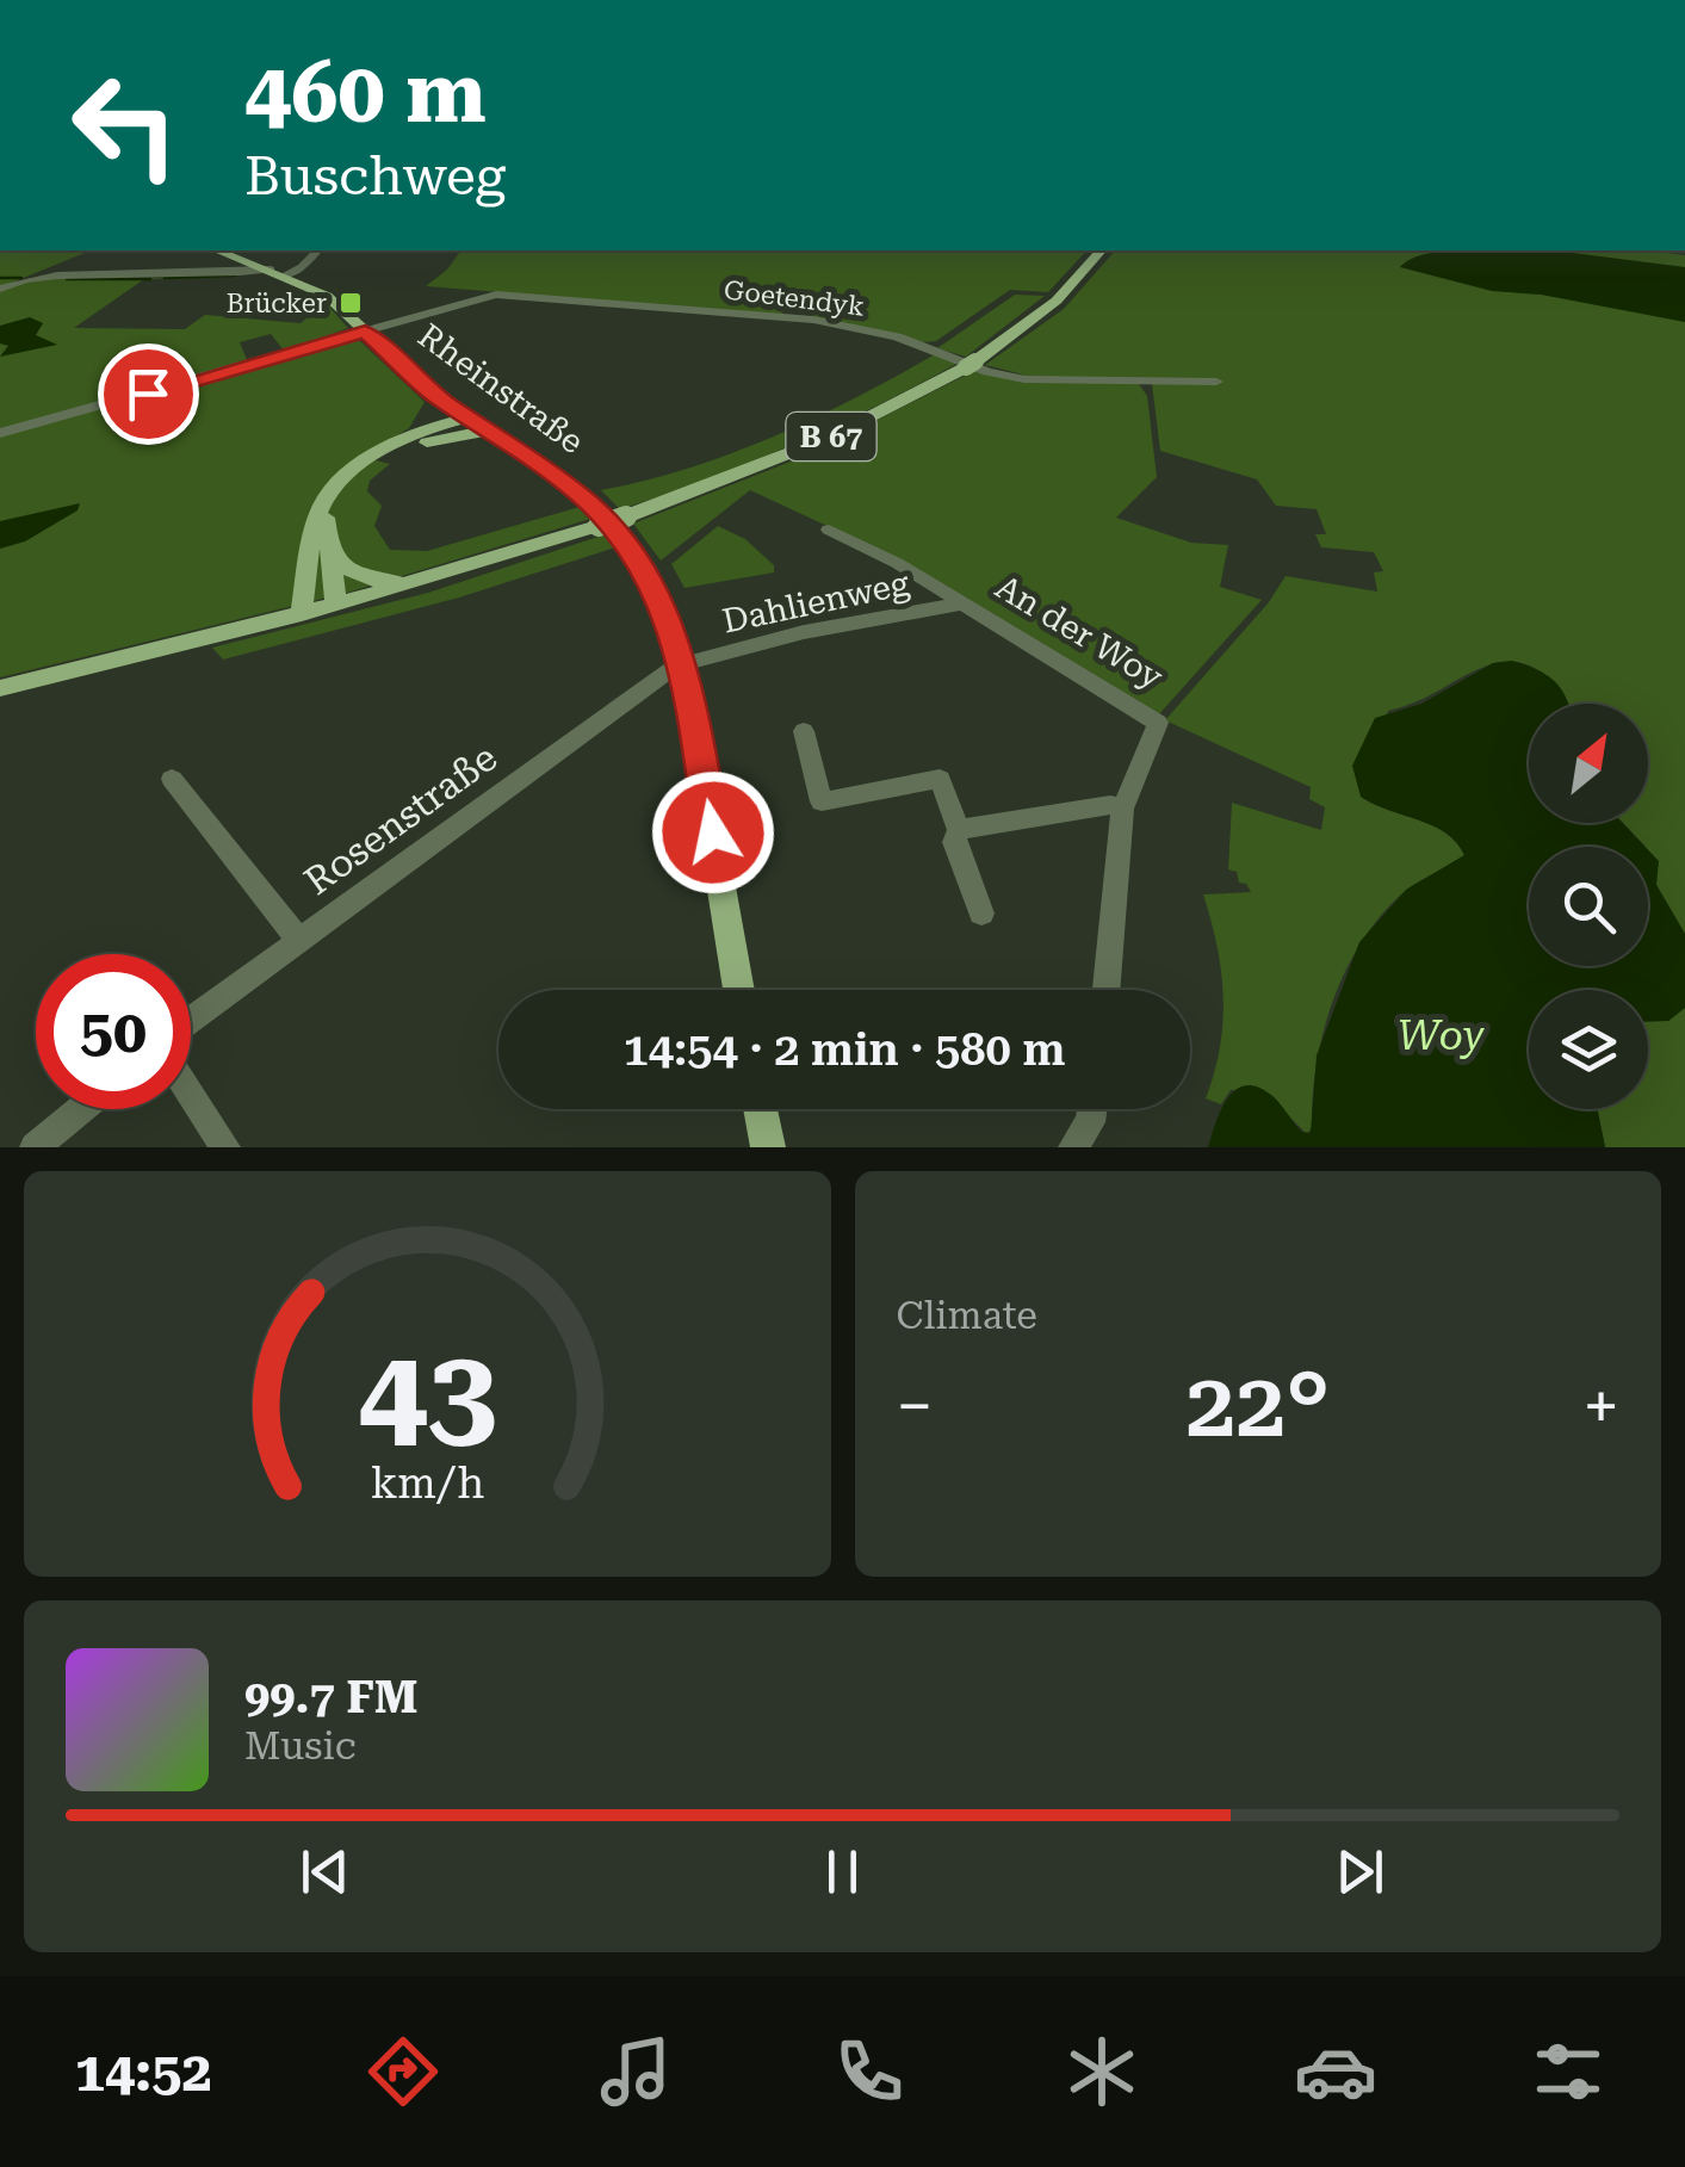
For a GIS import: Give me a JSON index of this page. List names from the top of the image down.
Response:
{
  "streets": {
    "main road": ["Rheinstraße", "B 67"],
    "street": [
      "Goetendyk",
      "Dahlienweg",
      "An der Woy",
      "Rosenstraße"
    ]
  },
  "crossings": [
    ["Goetendyk", "Rheinstraße"],
    ["Rheinstraße", "Dahlienweg"],
    ["Rheinstraße", "Rosenstraße"],
    ["Dahlienweg", "An der Woy"],
    ["Dahlienweg", "Rosenstraße"]
  ],
  "water": ["Woy"],
  "places": {
    "transit": ["Brücker"]
  },
  "north": "top right",
  "page": {
    "turn": ["460 m", "Buschweg"],
    "limit": "50",
    "trip": "14:54 · 2 min · 580 m",
    "tile": "Climate",
    "heat": ["−", "22°", "+"],
    "song": ["99.7 FM", "Music"],
    "tabs": "14:52",
    "gauge": ["43", "km/h"]
  }
}
